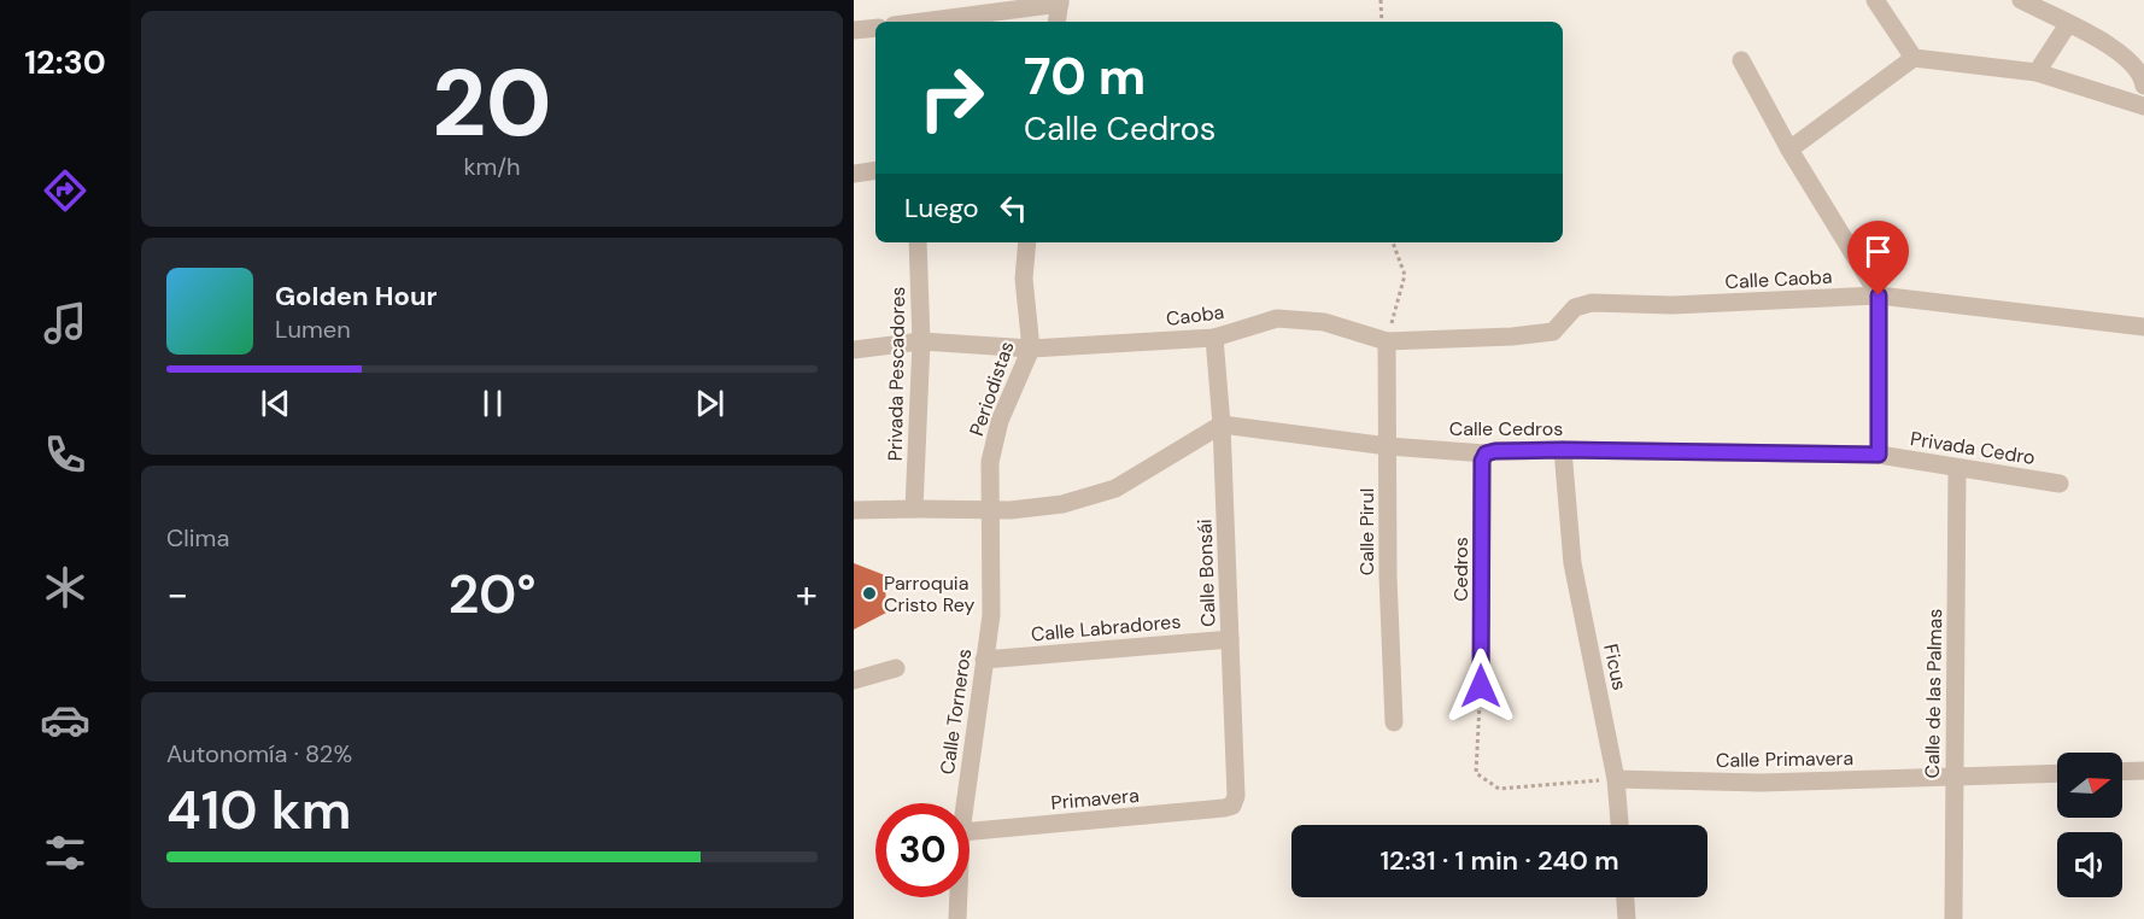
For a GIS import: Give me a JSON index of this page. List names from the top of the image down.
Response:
{
  "streets": {
    "street": [
      "Calle Caoba",
      "Caoba",
      "Privada Pescadores",
      "Periodistas",
      "Calle Cedros",
      "Privada Cedro",
      "Calle Pirul",
      "Cedros",
      "Calle Bonsái",
      "Calle Labradores",
      "Ficus",
      "Calle de las Palmas",
      "Calle Torneros",
      "Calle Primavera",
      "Primavera"
    ]
  },
  "crossings": [
    ["Calle Caoba", "Caoba"],
    ["Caoba", "Privada Pescadores"],
    ["Caoba", "Periodistas"],
    ["Caoba", "Calle Pirul"],
    ["Caoba", "Calle Bonsái"],
    ["Periodistas", "Calle Torneros"],
    ["Calle Cedros", "Privada Cedro"],
    ["Calle Cedros", "Calle Pirul"],
    ["Calle Cedros", "Cedros"],
    ["Calle Cedros", "Calle Bonsái"],
    ["Calle Cedros", "Ficus"],
    ["Privada Cedro", "Calle de las Palmas"],
    ["Calle Bonsái", "Calle Labradores"],
    ["Calle Bonsái", "Primavera"],
    ["Calle Labradores", "Calle Torneros"],
    ["Ficus", "Calle Primavera"],
    ["Calle de las Palmas", "Calle Primavera"]
  ],
  "places": ["Parroquia Cristo Rey"],
  "north": "right",
  "page": {
    "tabs": "12:30",
    "tile": [
      ["20", "km/h"],
      "Clima",
      ["Autonomía · 82%", "410 km"]
    ],
    "turn": ["70 m", "Calle Cedros"],
    "then": "Luego",
    "song": ["Golden Hour", "Lumen"],
    "heat": ["−", "20°", "+"],
    "limit": "30",
    "trip": "12:31 · 1 min · 240 m"
  }
}
